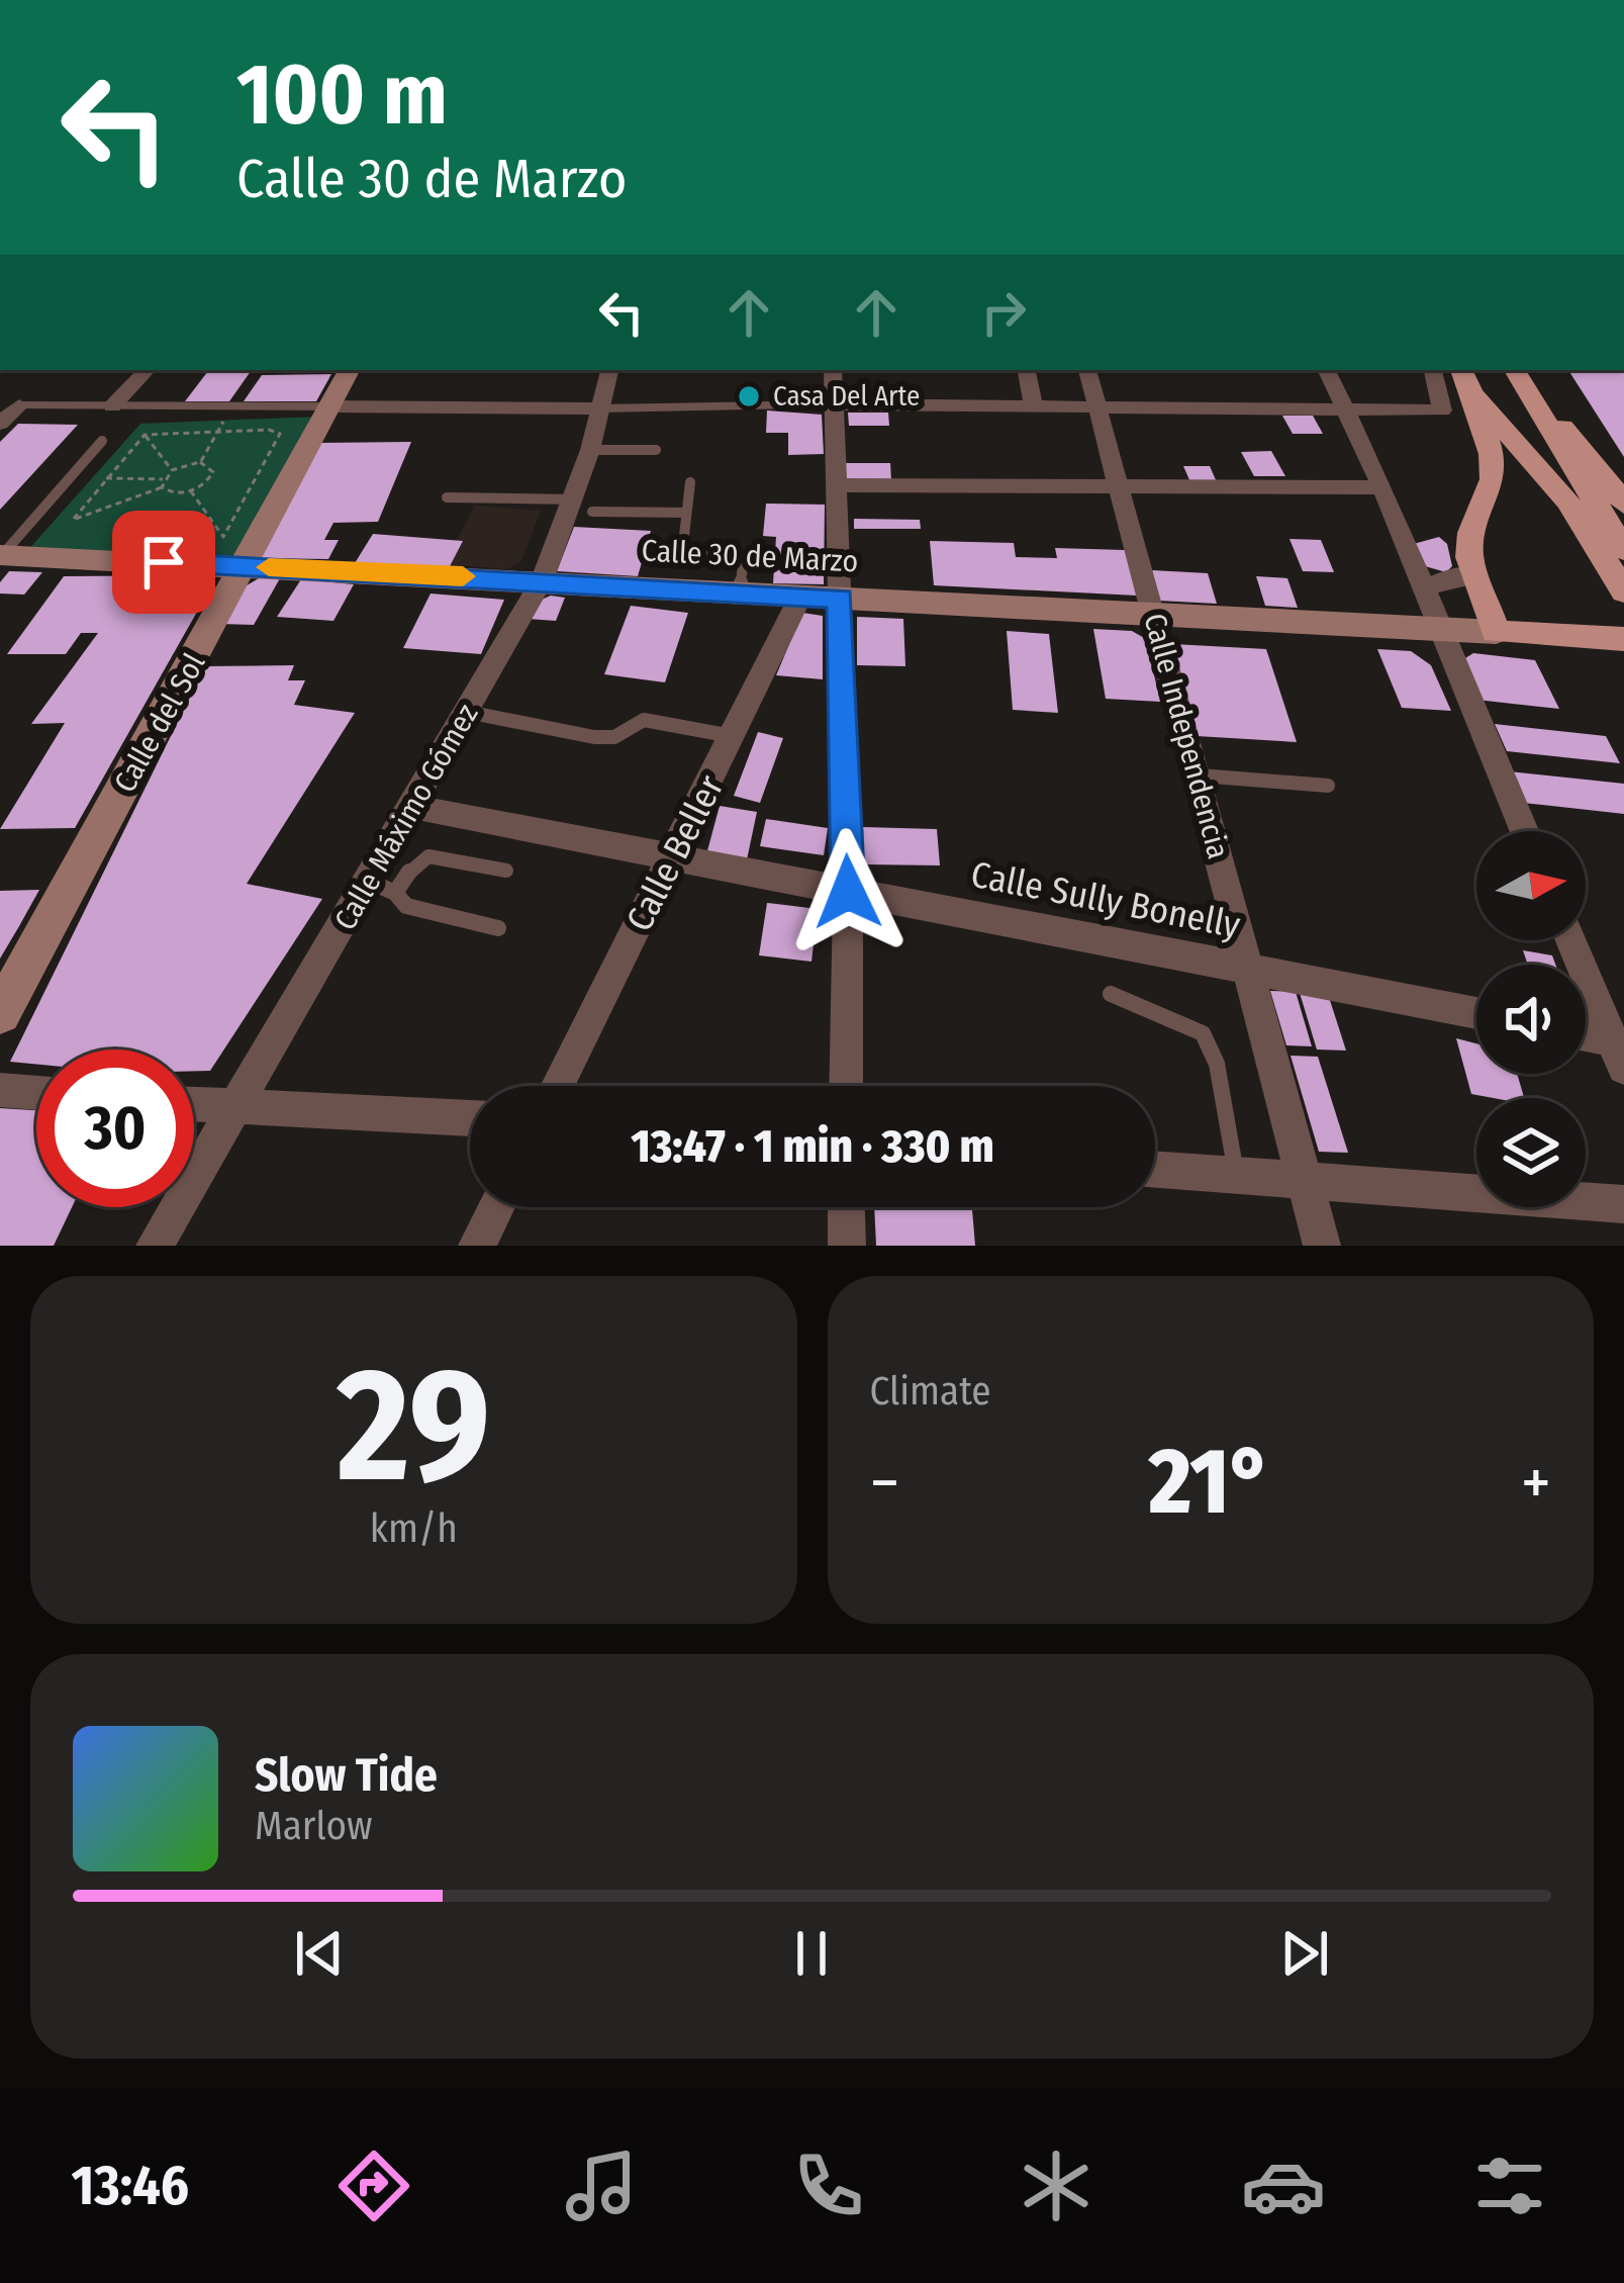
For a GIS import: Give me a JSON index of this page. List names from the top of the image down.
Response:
{
  "streets": {
    "main road": ["Calle 30 de Marzo", "Calle del Sol"],
    "street": [
      "Calle Independencia",
      "Calle Máximo Gómez",
      "Calle Beller",
      "Calle Sully Bonelly"
    ]
  },
  "crossings": [
    ["Calle 30 de Marzo", "Calle del Sol"],
    ["Calle 30 de Marzo", "Calle Independencia"],
    ["Calle 30 de Marzo", "Calle Máximo Gómez"],
    ["Calle 30 de Marzo", "Calle Beller"],
    ["Calle Independencia", "Calle Sully Bonelly"],
    ["Calle Máximo Gómez", "Calle Sully Bonelly"],
    ["Calle Beller", "Calle Sully Bonelly"]
  ],
  "places": ["Casa Del Arte"],
  "north": "right",
  "page": {
    "turn": ["100 m", "Calle 30 de Marzo"],
    "limit": "30",
    "trip": "13:47 · 1 min · 330 m",
    "tile": [
      ["29", "km/h"],
      "Climate"
    ],
    "heat": ["−", "21°", "+"],
    "song": ["Slow Tide", "Marlow"],
    "tabs": "13:46"
  }
}
